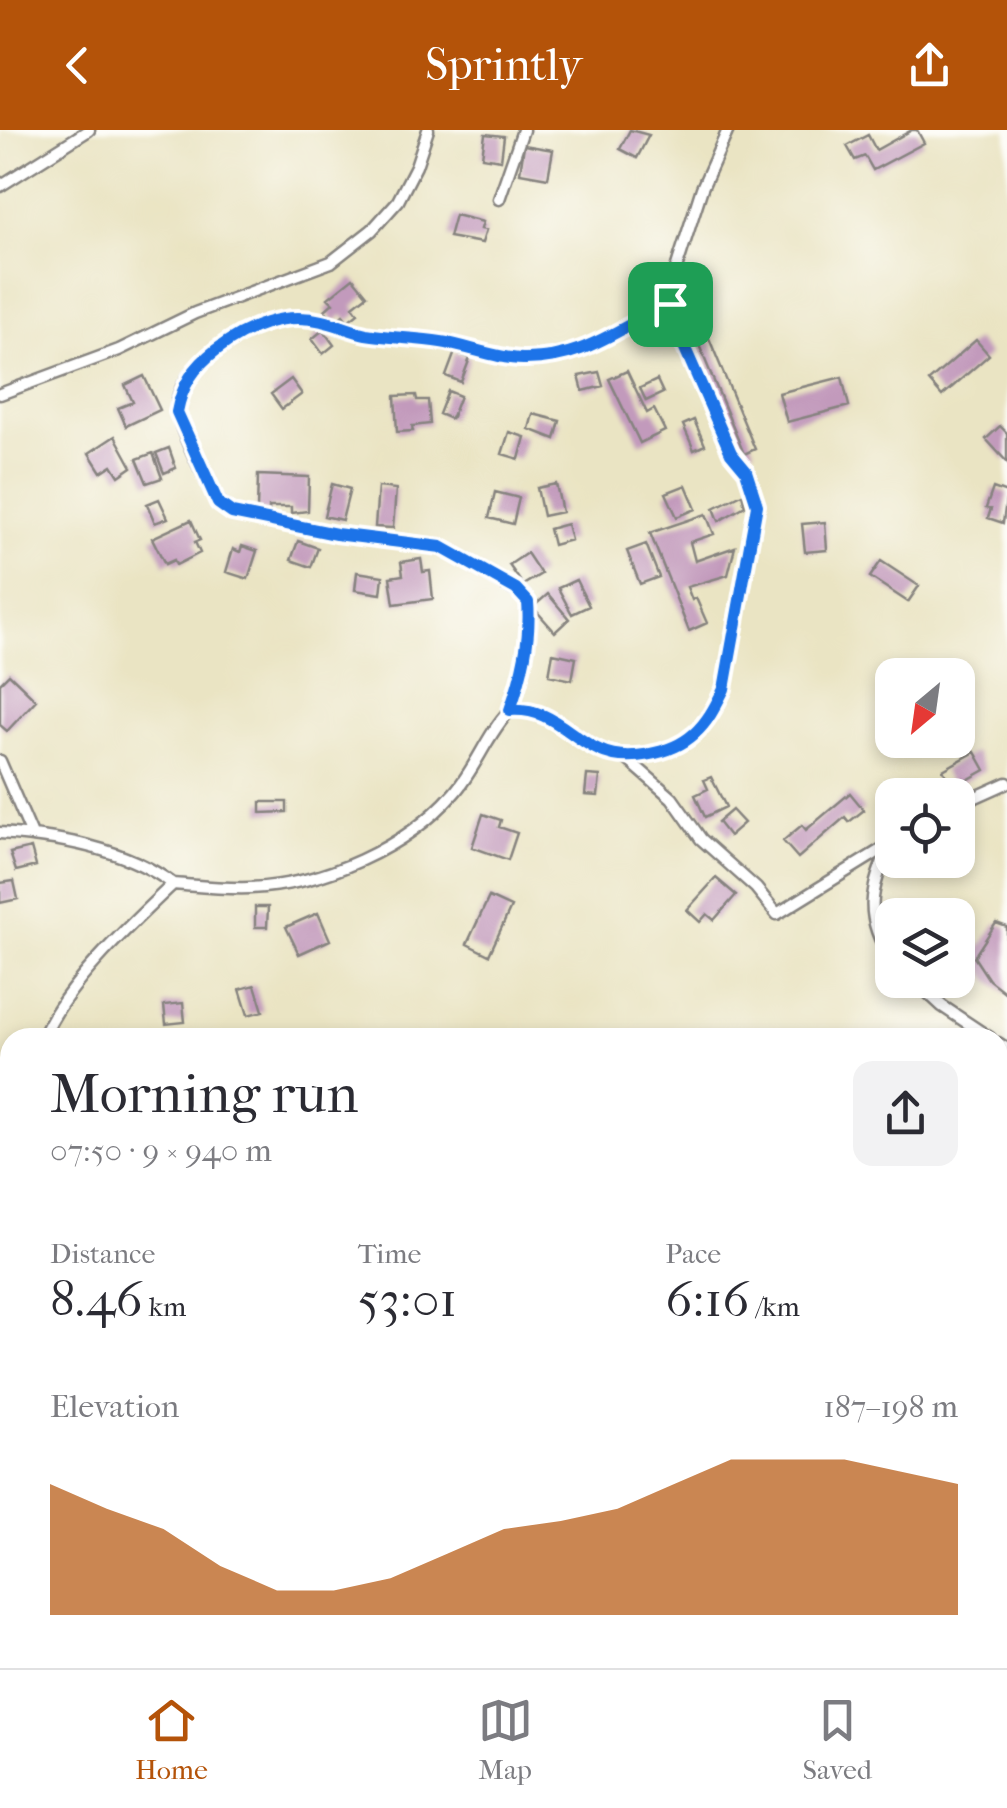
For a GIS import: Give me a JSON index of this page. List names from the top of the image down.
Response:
{
  "north": "bottom left",
  "page": {
    "header": "Sprintly",
    "heading": ["Morning run", "07:50 · 9 × 940 m"],
    "stats": [
      ["Distance", "8.46 km"],
      ["Time", "53:01"],
      ["Pace", "6:16 /km"]
    ],
    "chart": ["Elevation", "187–198 m"],
    "tabs": ["Home", "Map", "Saved"]
  }
}
